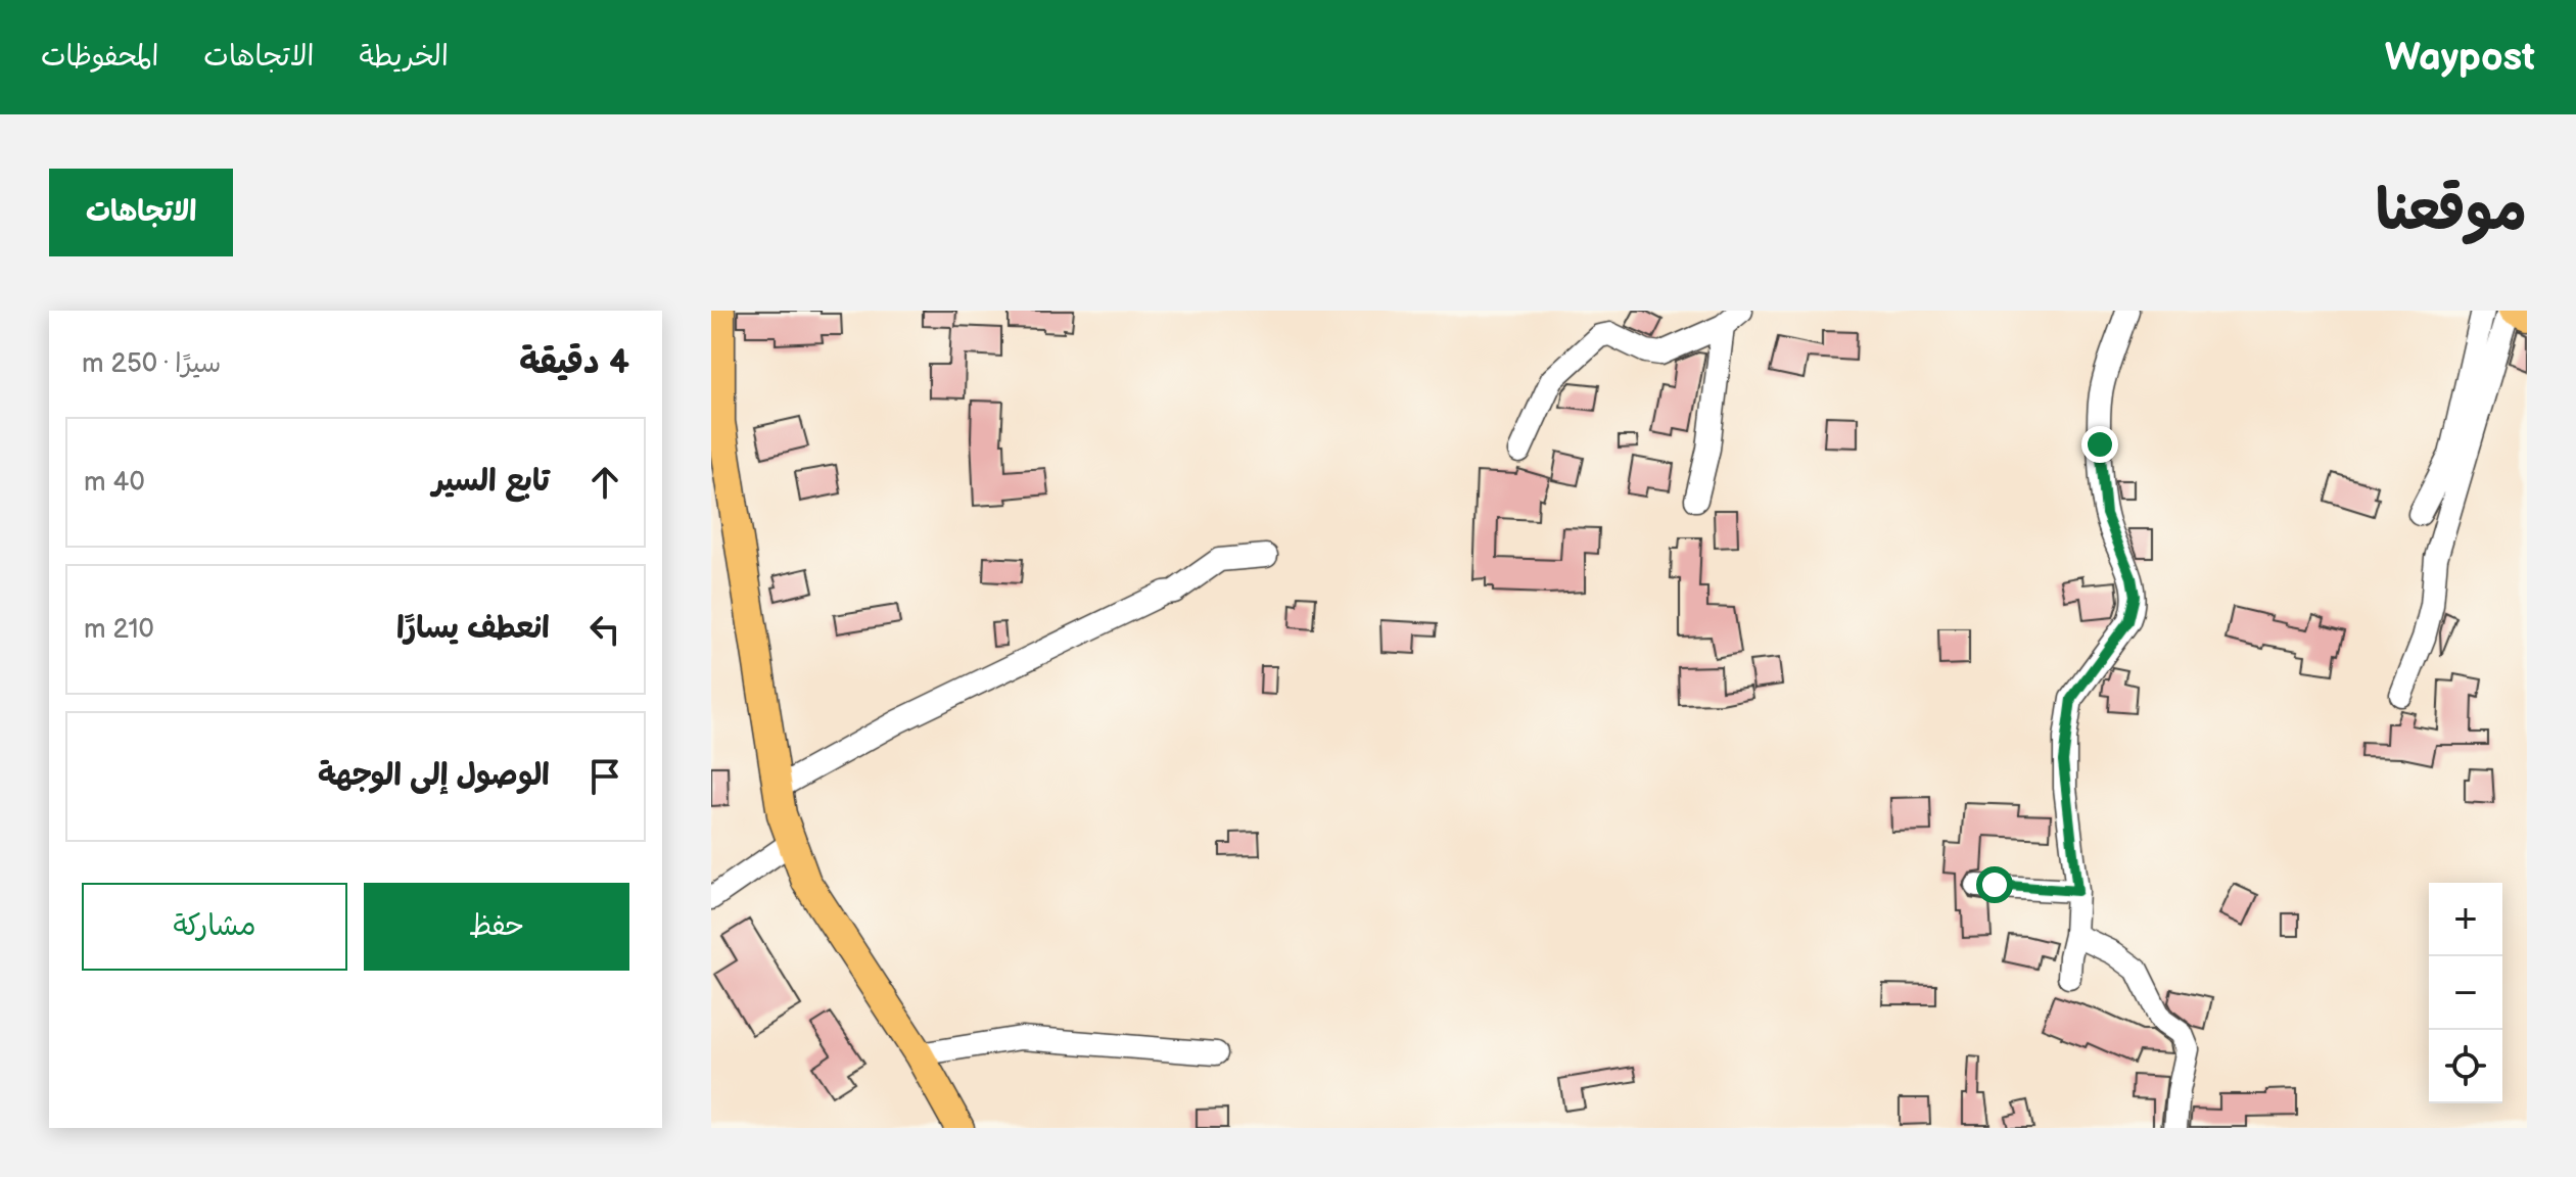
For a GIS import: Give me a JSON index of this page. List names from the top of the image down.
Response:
{
  "page": {
    "header": "Waypost",
    "nav": ["الخريطة", "الاتجاهات", "المحفوظات"],
    "title": "موقعنا",
    "buttons": [
      "الاتجاهات",
      ["حفظ", "مشاركة"]
    ],
    "heading": ["4 دقيقة", "سيرًا · 250 m"],
    "list": [
      ["تابع السير", "40 m"],
      ["انعطف يسارًا", "210 m"],
      "الوصول إلى الوجهة"
    ],
    "map_buttons": ["+", "−"]
  }
}
